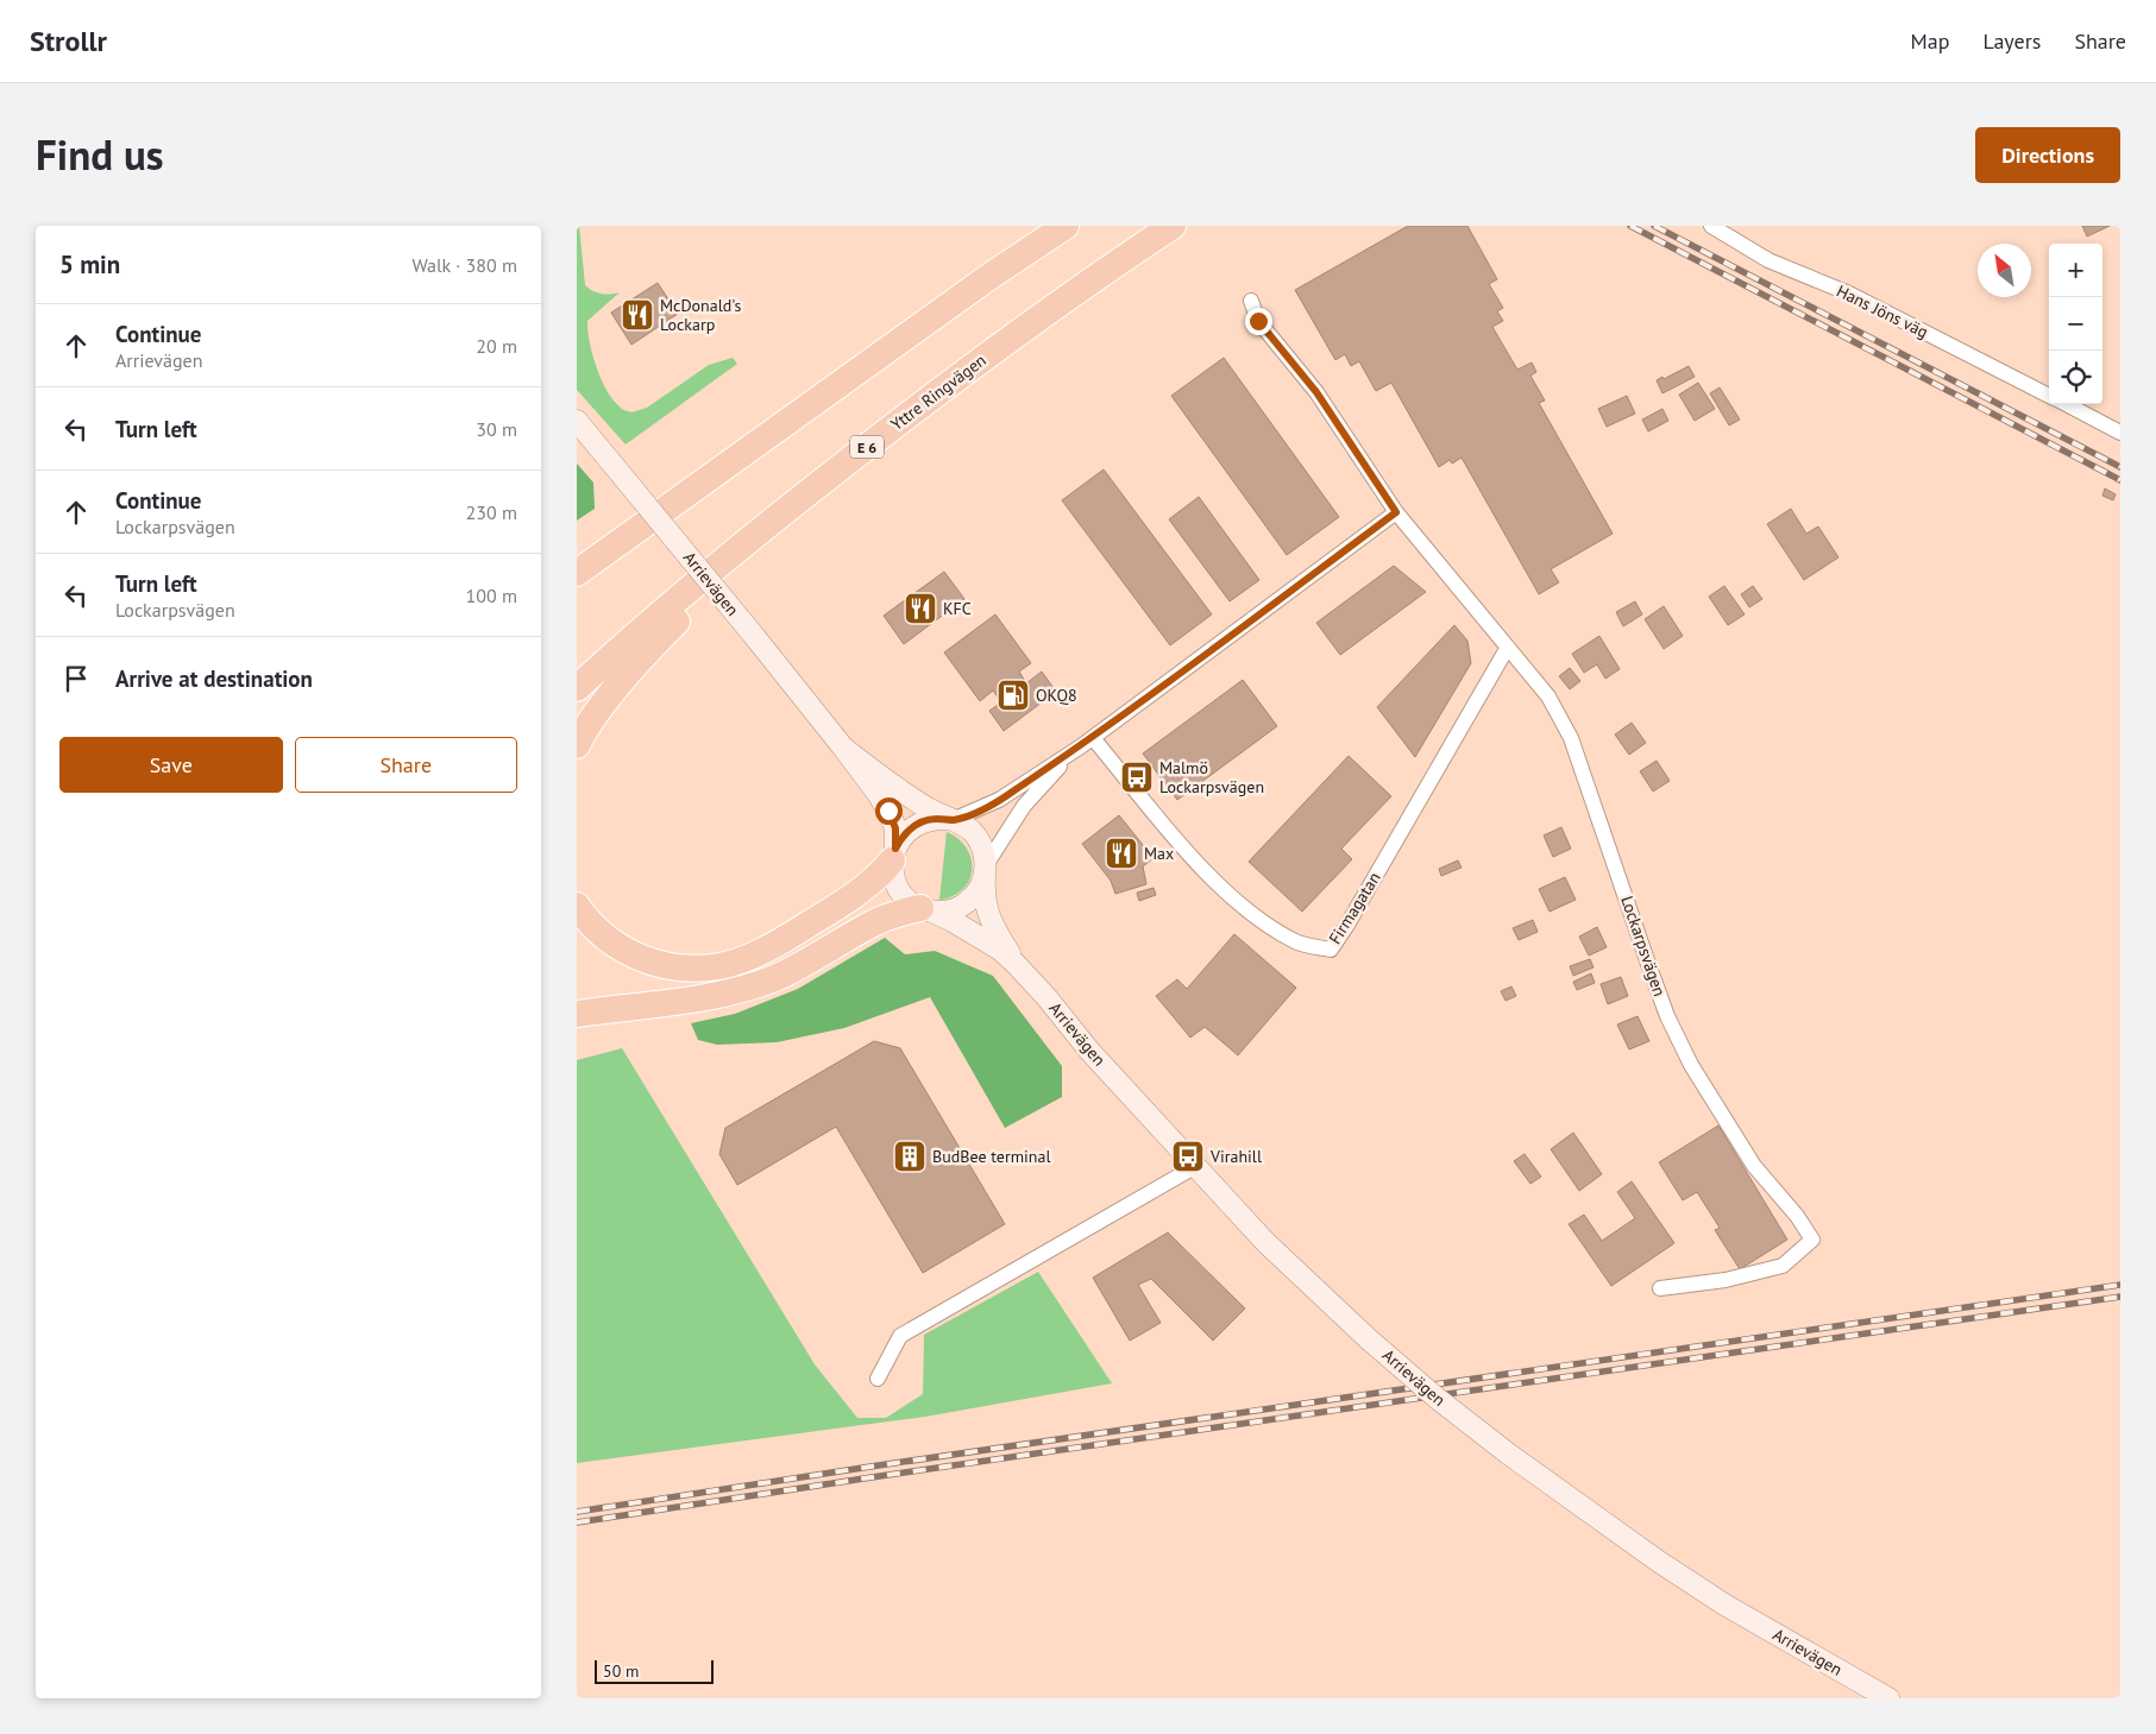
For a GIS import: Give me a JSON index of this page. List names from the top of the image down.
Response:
{
  "streets": {
    "highway": ["Yttre Ringvägen", "E 6"],
    "main road": ["Arrievägen"],
    "street": ["Hans Jöns väg", "Firmagatan", "Lockarpsvägen"]
  },
  "crossings": [
    ["Firmagatan", "Lockarpsvägen"]
  ],
  "places": {
    "restaurant": ["McDonald's Lockarp", "KFC", "Max"],
    "fuel station": ["OKQ8"],
    "bus stop": ["Malmö Lockarpsvägen", "Virahill"],
    "building": ["BudBee terminal"]
  },
  "scale_bar": "50 m",
  "north": "top left",
  "page": {
    "header": "Strollr",
    "nav": ["Map", "Layers", "Share"],
    "title": "Find us",
    "buttons": [
      "Directions",
      ["Save", "Share"]
    ],
    "heading": ["5 min", "Walk · 380 m"],
    "map_buttons": ["+", "−"],
    "list": [
      ["Continue", "Arrievägen", "20 m"],
      ["Turn left", "30 m"],
      ["Continue", "Lockarpsvägen", "230 m"],
      ["Turn left", "Lockarpsvägen", "100 m"],
      "Arrive at destination"
    ],
    "scale": "50 m"
  }
}
